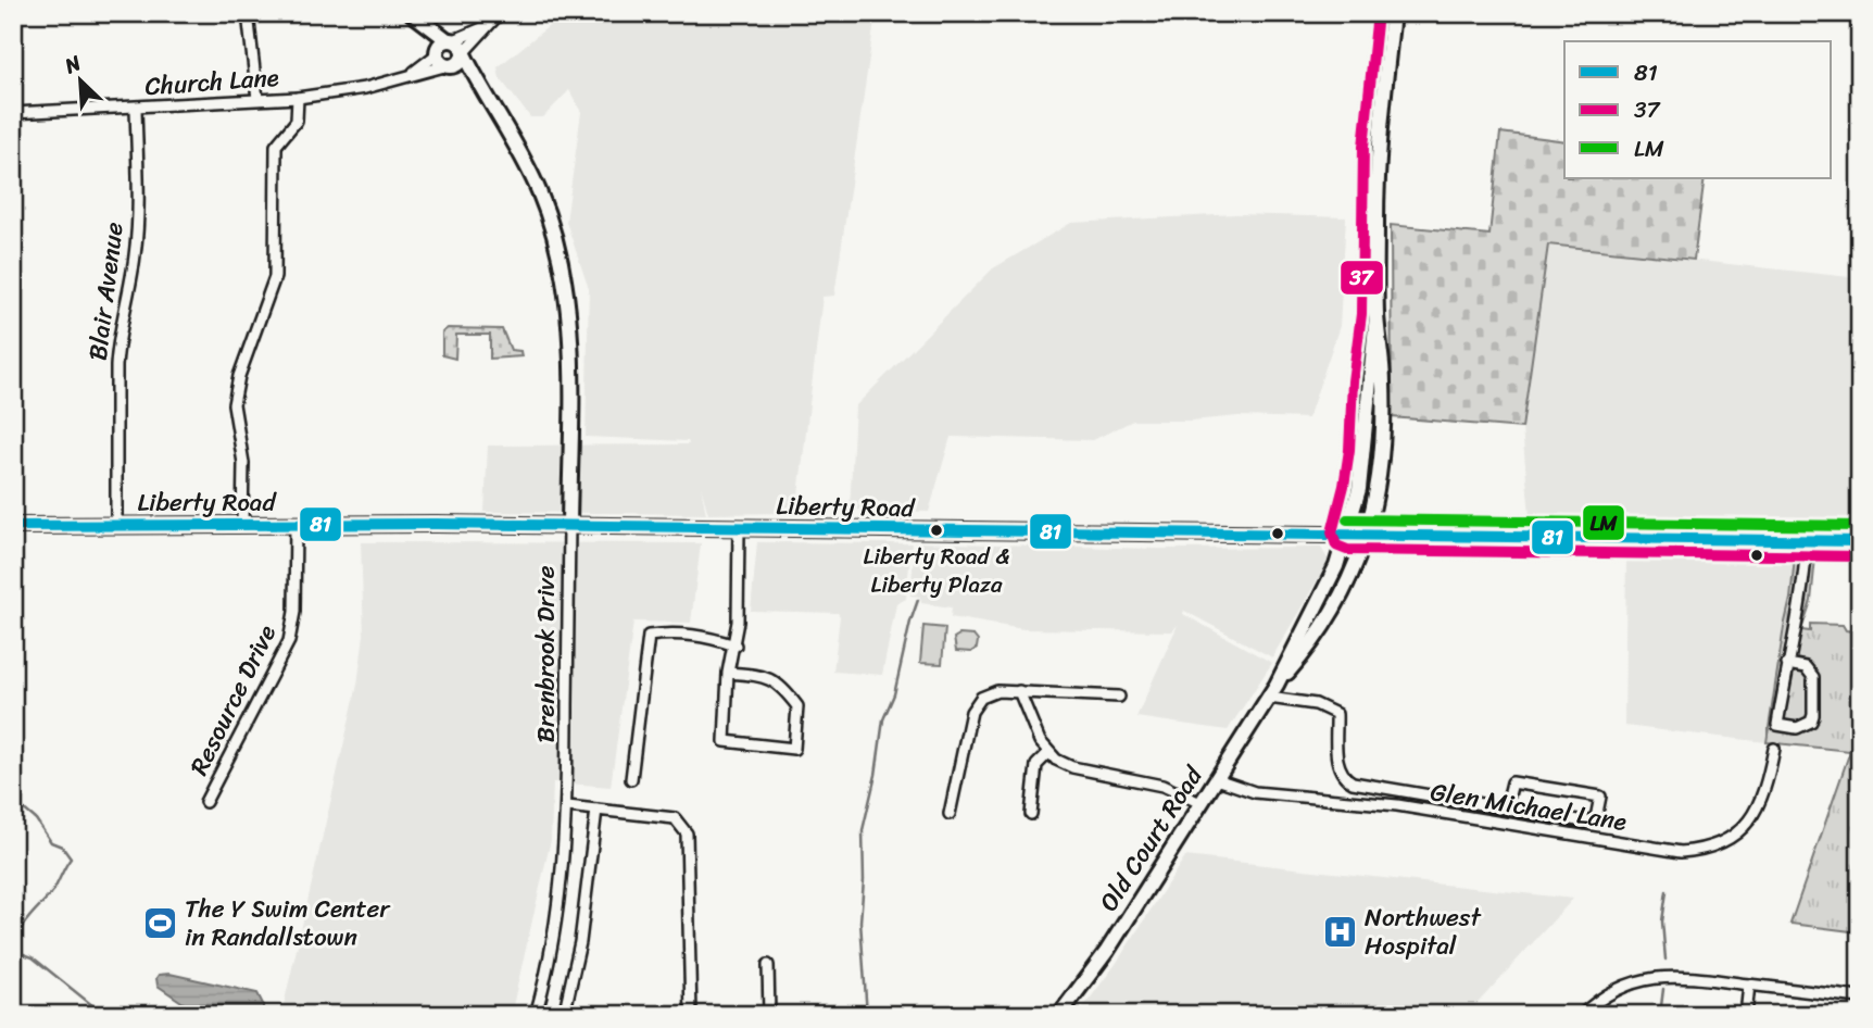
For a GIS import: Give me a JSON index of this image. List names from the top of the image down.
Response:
{
  "streets": {
    "main road": ["Liberty Road", "Brenbrook Drive", "Old Court Road"],
    "street": [
      "Church Lane",
      "Blair Avenue",
      "Resource Drive",
      "Glen Michael Lane"
    ]
  },
  "crossings": [
    ["Church Lane", "Blair Avenue"],
    ["Church Lane", "Brenbrook Drive"],
    ["Blair Avenue", "Liberty Road"],
    ["Liberty Road", "Brenbrook Drive"],
    ["Liberty Road", "Resource Drive"],
    ["Liberty Road", "Old Court Road"],
    ["Glen Michael Lane", "Old Court Road"]
  ],
  "places": {
    "other": ["Liberty Road & Liberty Plaza"],
    "sports": ["The Y Swim Center in Randallstown"],
    "hospital": ["Northwest Hospital"]
  },
  "lines": ["transit line 37", "transit line LM", "transit line 81"],
  "legend": ["81", "37", "LM"],
  "north": "top left"
}
